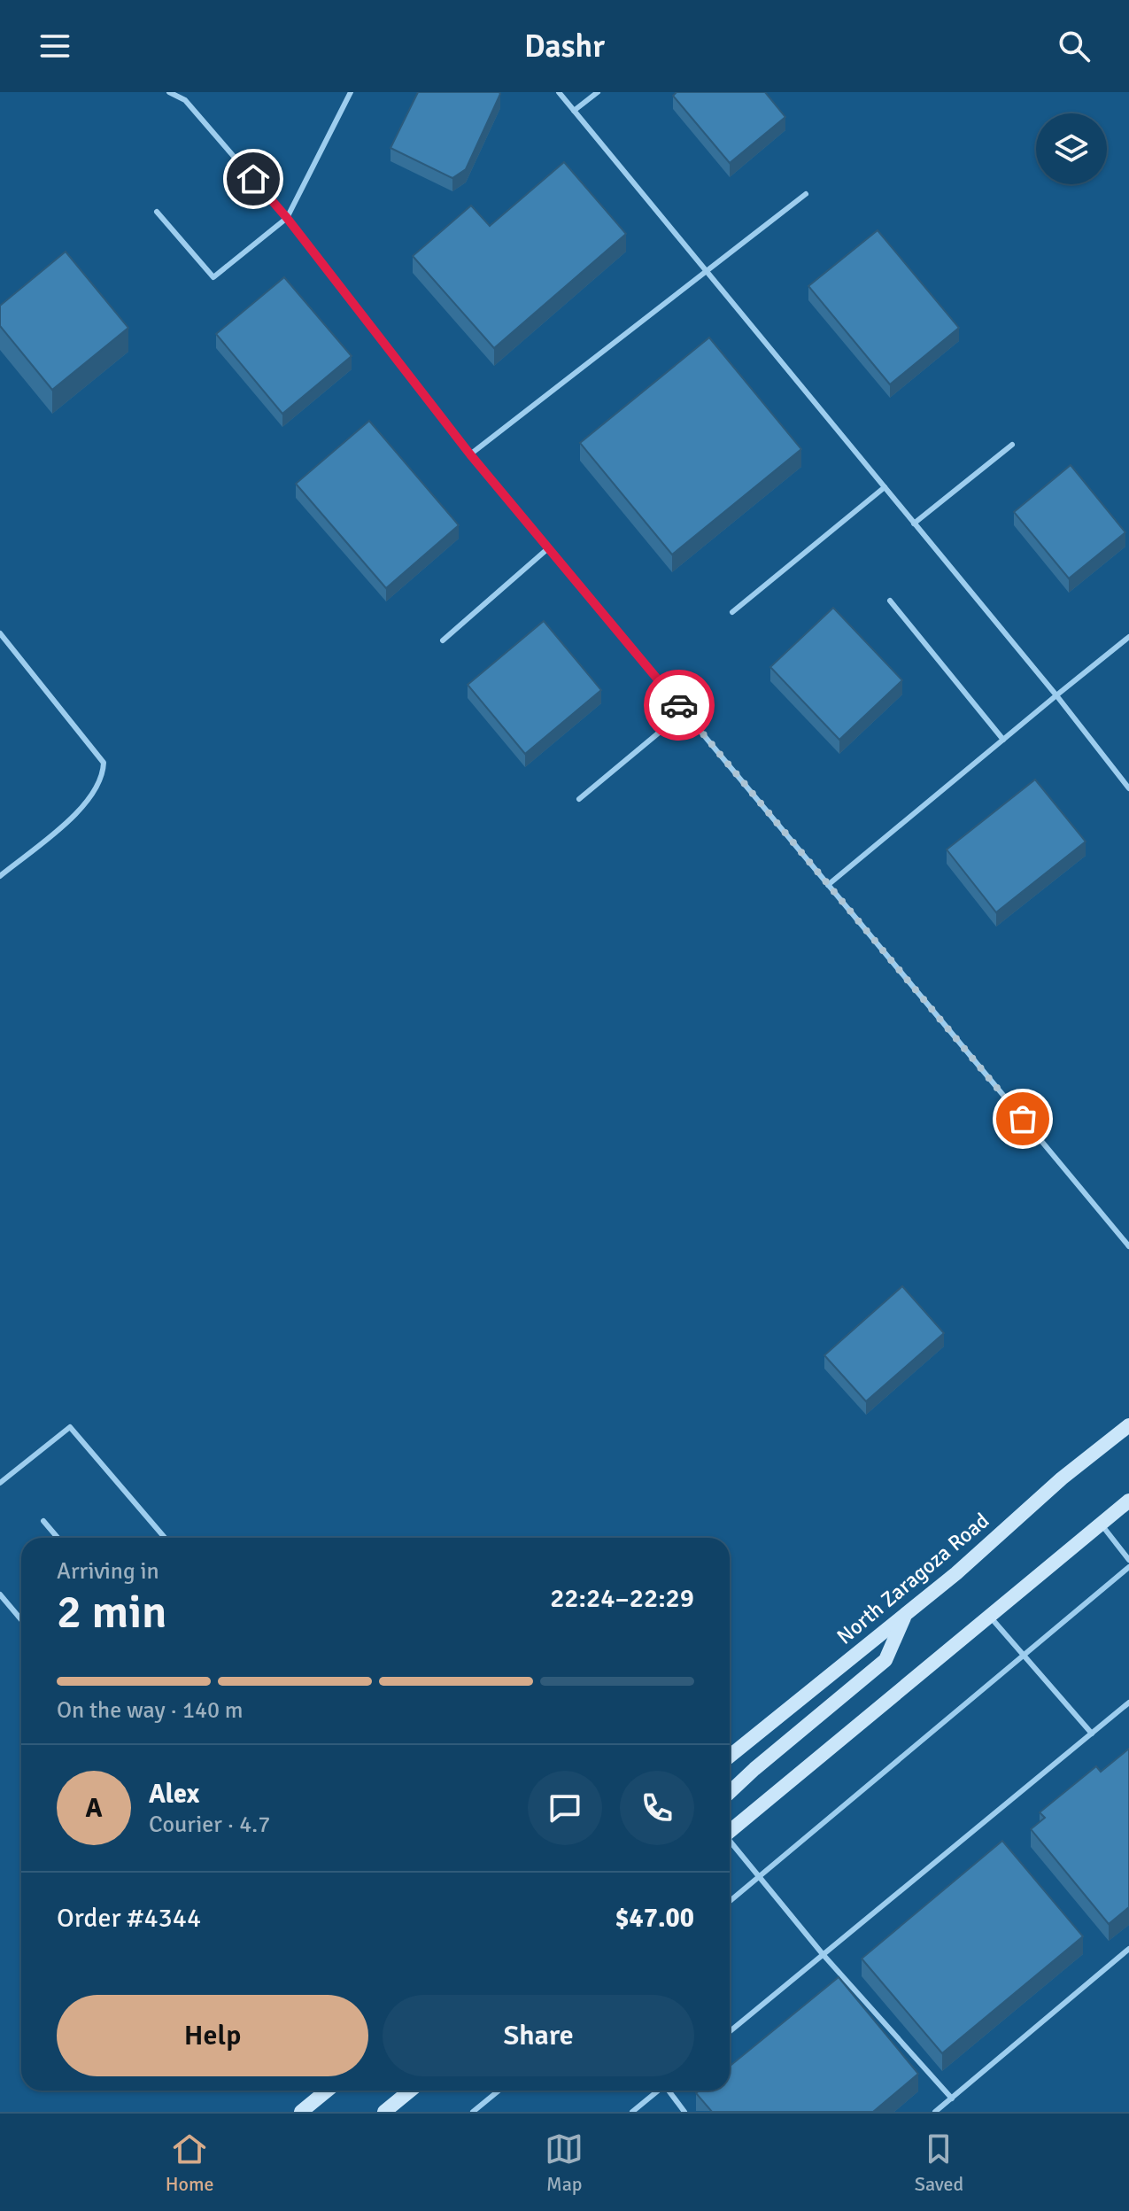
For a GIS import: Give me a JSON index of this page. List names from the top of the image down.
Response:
{
  "streets": {
    "main road": ["North Zaragoza Road"]
  },
  "page": {
    "header": "Dashr",
    "heading": ["2 min", "Arriving in", "22:24–22:29"],
    "panel": [
      "Alex",
      "Courier · 4.7",
      "Order #4344",
      "$47.00"
    ],
    "bar": "On the way · 140 m",
    "round": "A",
    "buttons": ["Help", "Share"],
    "tabs": ["Home", "Map", "Saved"]
  }
}
